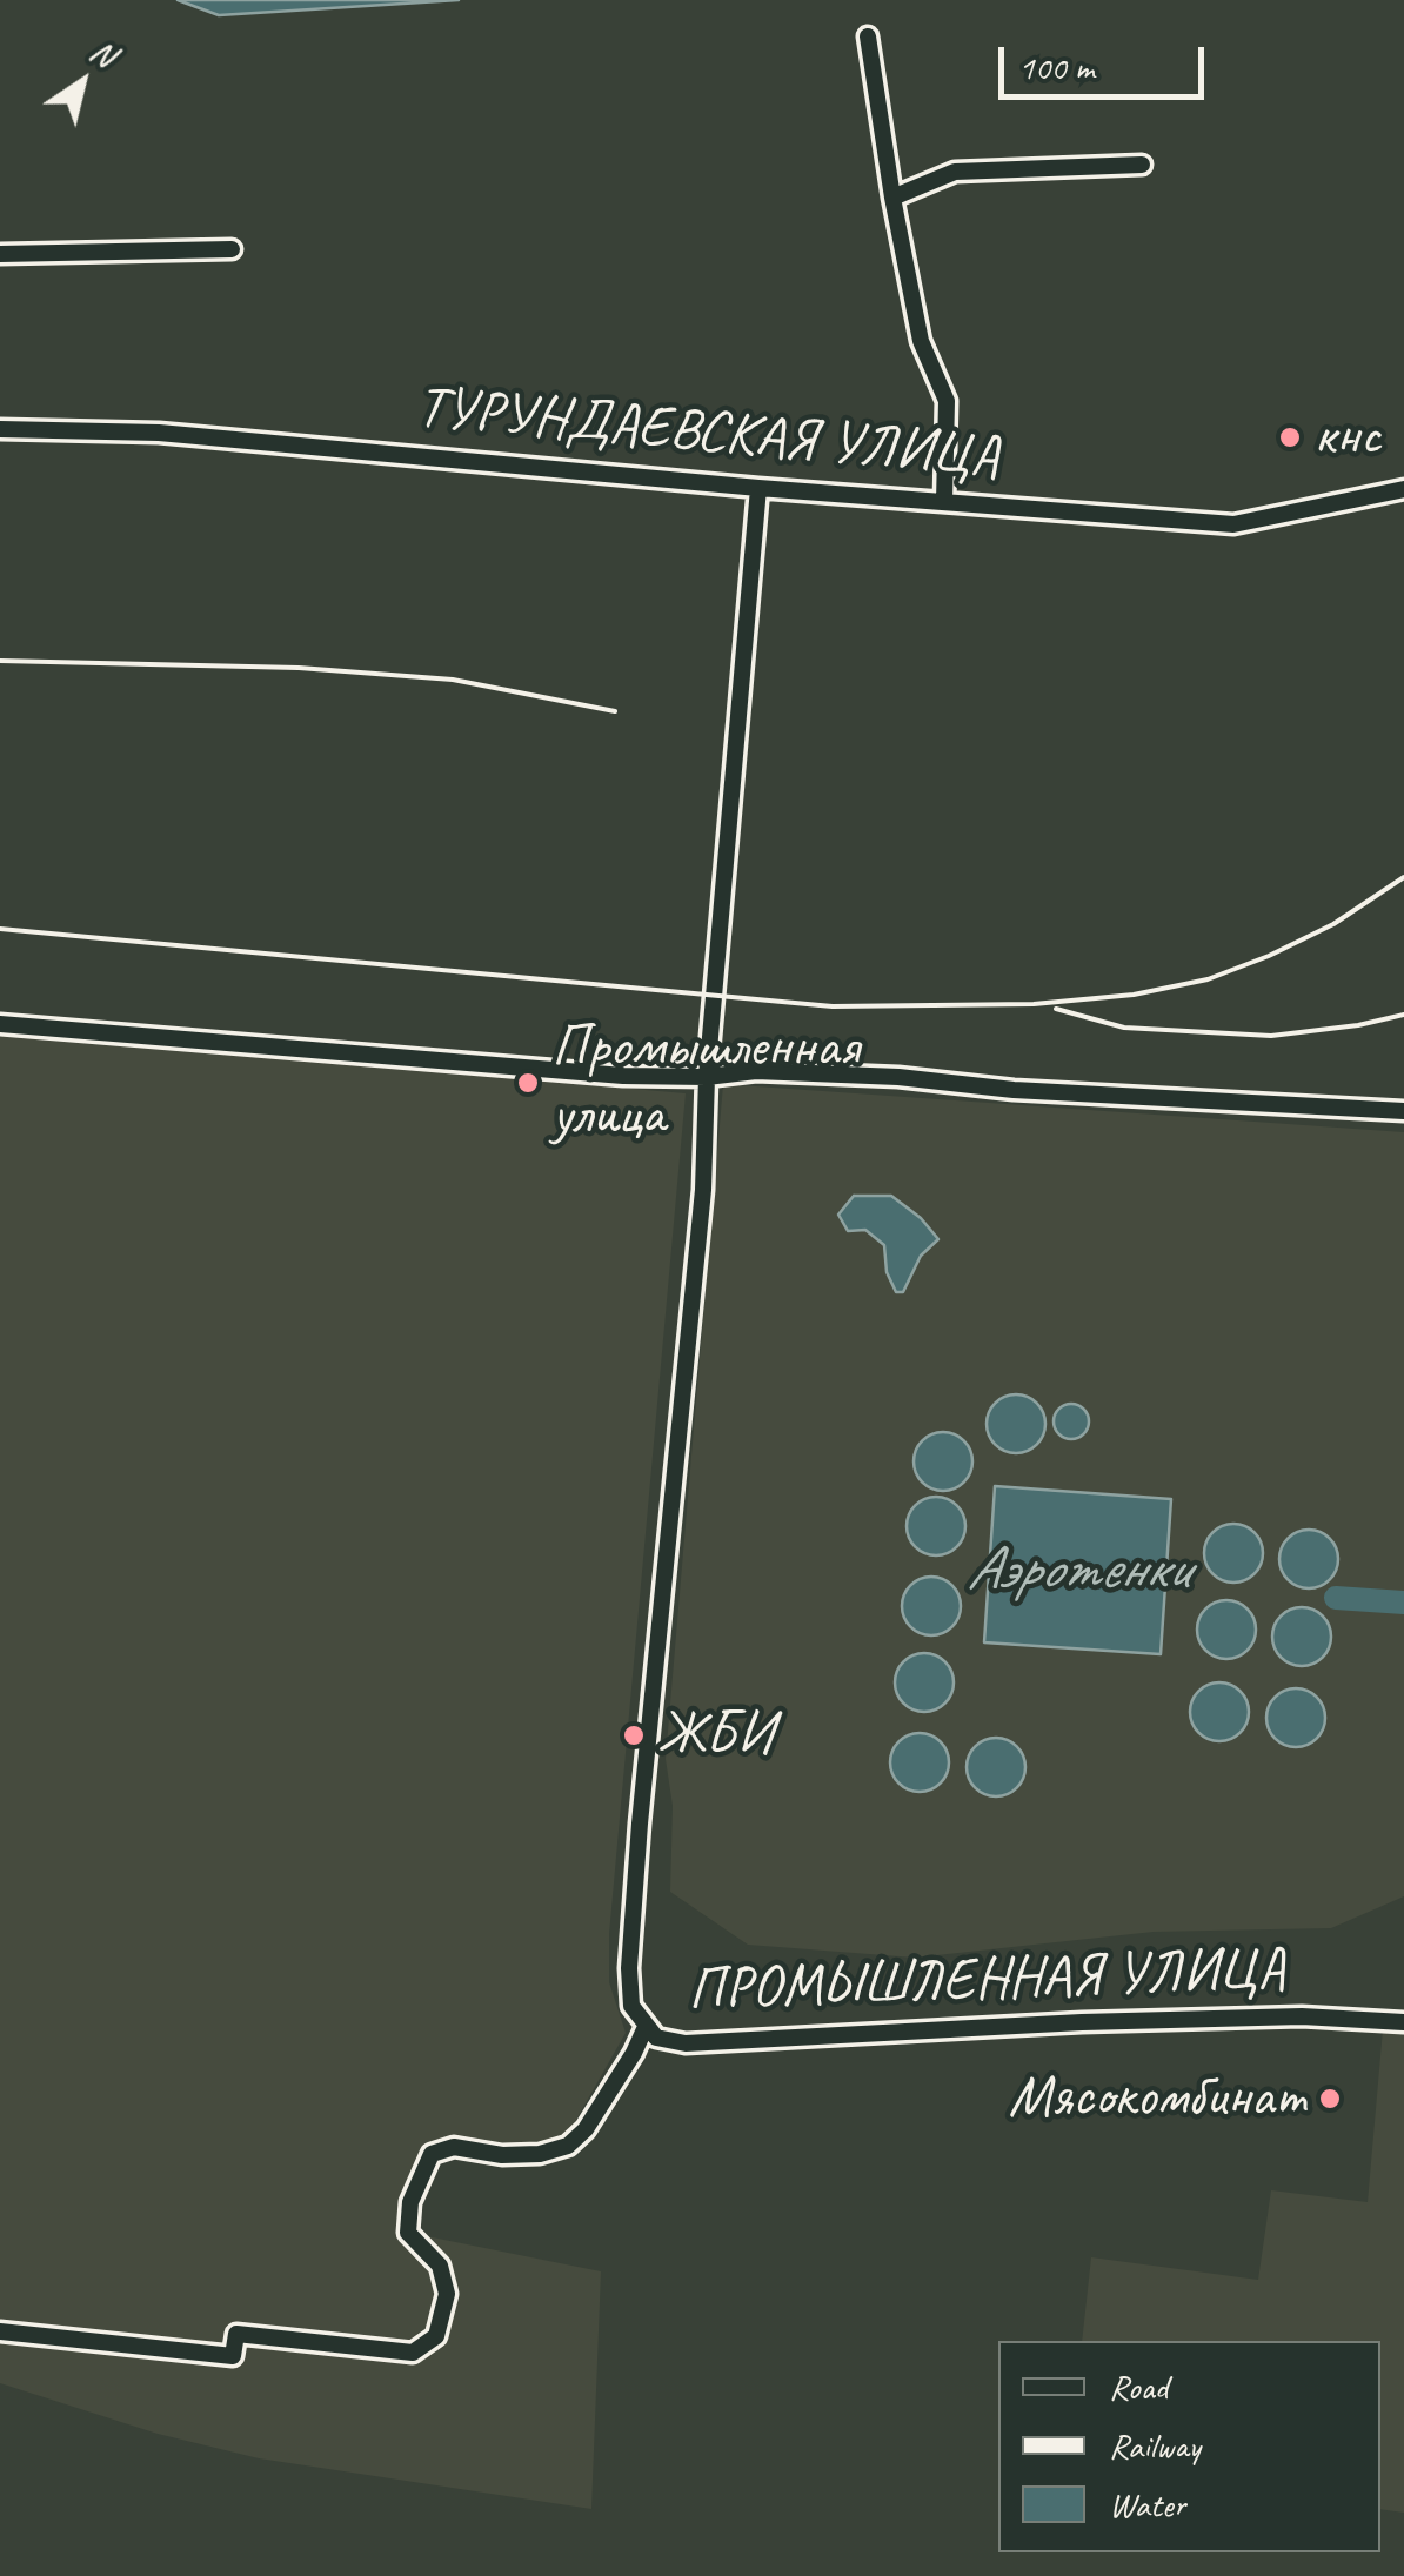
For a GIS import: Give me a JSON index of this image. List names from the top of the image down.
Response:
{
  "streets": {
    "street": ["ТУРУНДАЕВСКАЯ УЛИЦА", "ПРОМЫШЛЕННАЯ УЛИЦА"]
  },
  "crossings": [
    ["ТУРУНДАЕВСКАЯ УЛИЦА", "ПРОМЫШЛЕННАЯ УЛИЦА"]
  ],
  "water": ["Аэротенки"],
  "places": [
    "кнс",
    "Промышленная улица",
    "ЖБИ",
    "Мясокомбинат"
  ],
  "legend": ["Road", "Railway", "Water"],
  "scale_bar": "100 m",
  "north": "top right"
}
